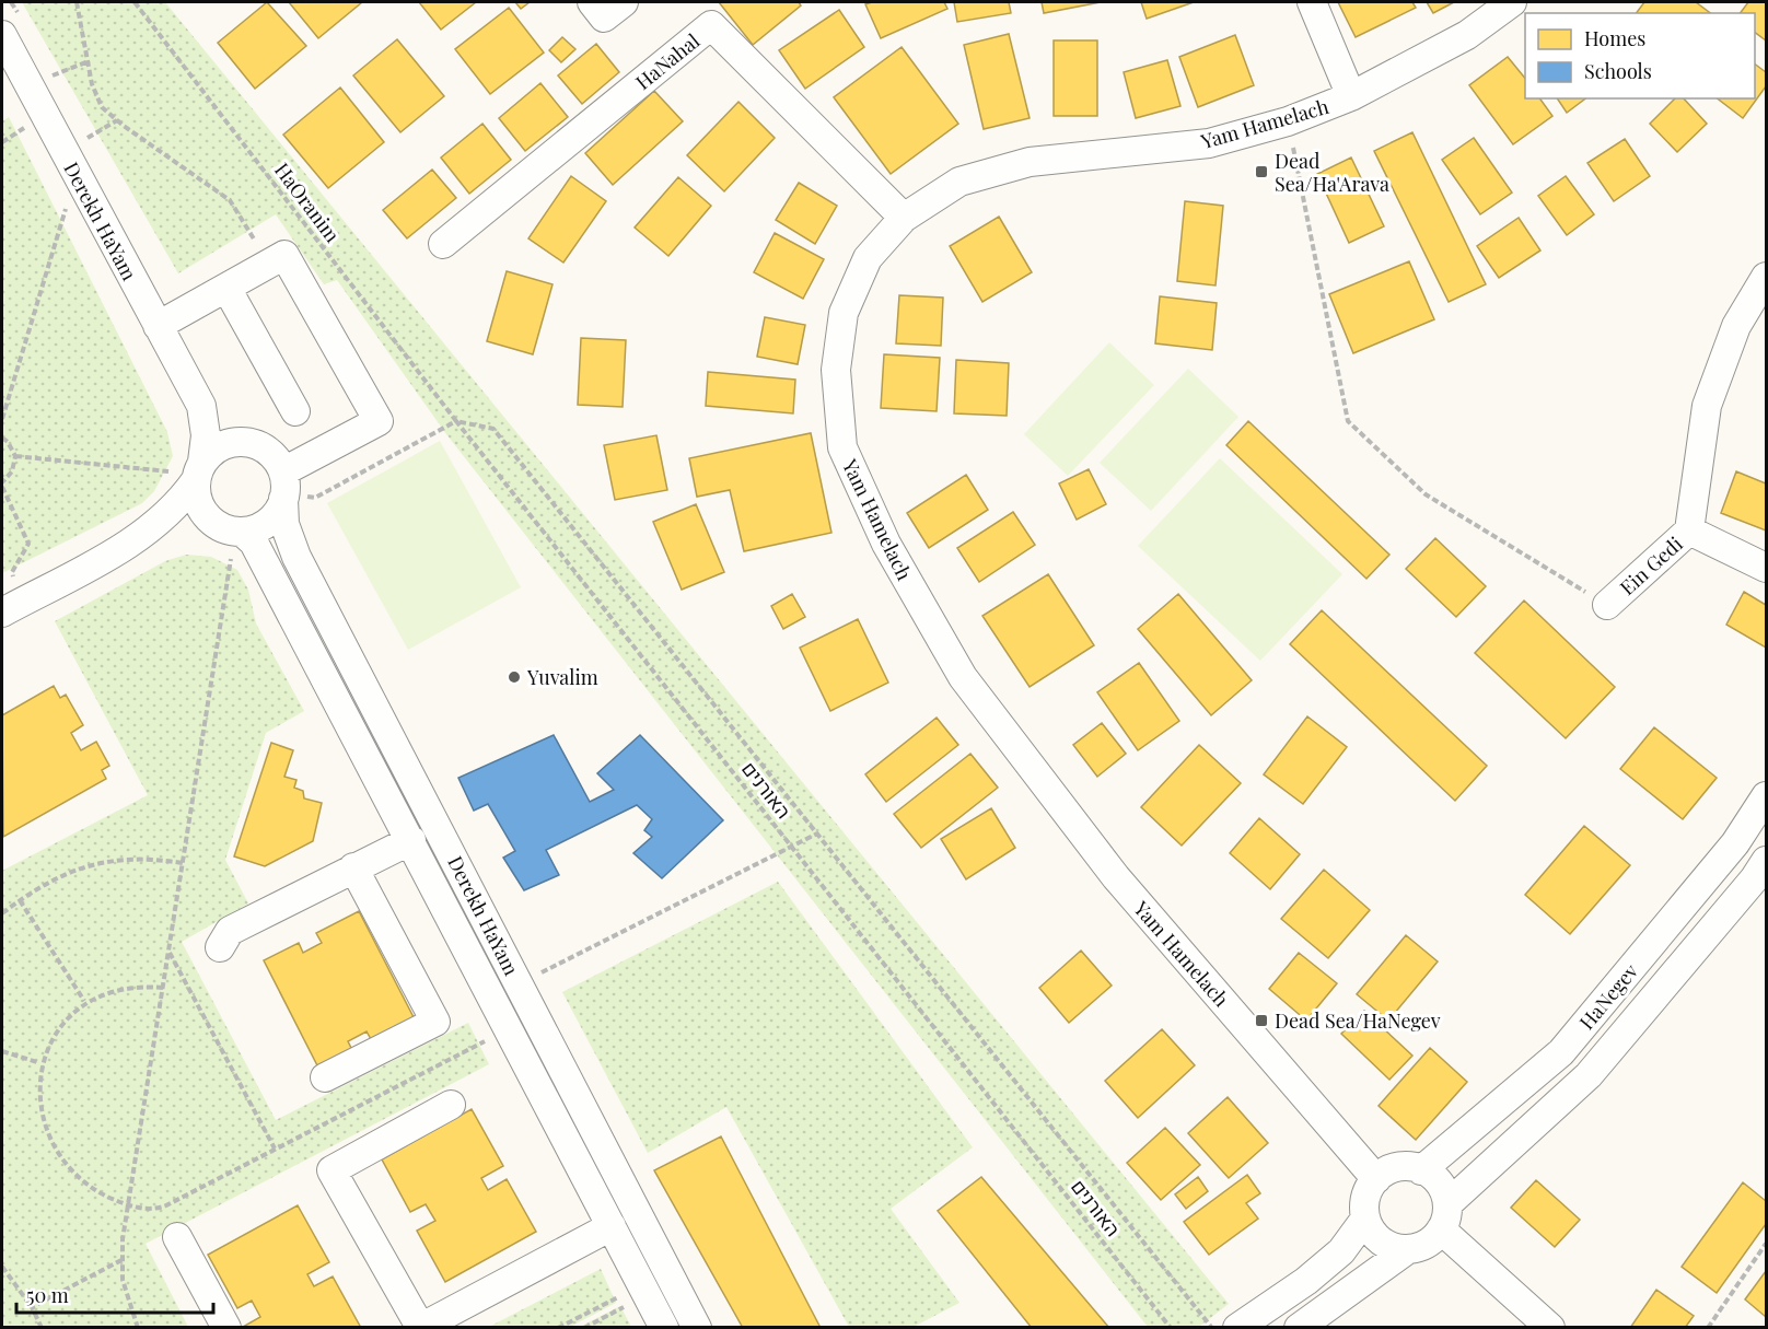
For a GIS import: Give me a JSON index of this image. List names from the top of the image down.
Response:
{
  "streets": {
    "street": [
      "HaNahal",
      "Yam Hamelach",
      "Derekh HaYam",
      "Ein Gedi",
      "HaNegev"
    ],
    "path": ["HaOranim", "האורנים"]
  },
  "crossings": [
    ["HaNahal", "Yam Hamelach"],
    ["Yam Hamelach", "HaNegev"],
    ["HaOranim", "האורנים"]
  ],
  "places": {
    "transit": ["Dead Sea/Ha'Arava", "Dead Sea/HaNegev"],
    "other": ["Yuvalim"]
  },
  "legend": ["Homes", "Schools"],
  "scale_bar": "50 m"
}
